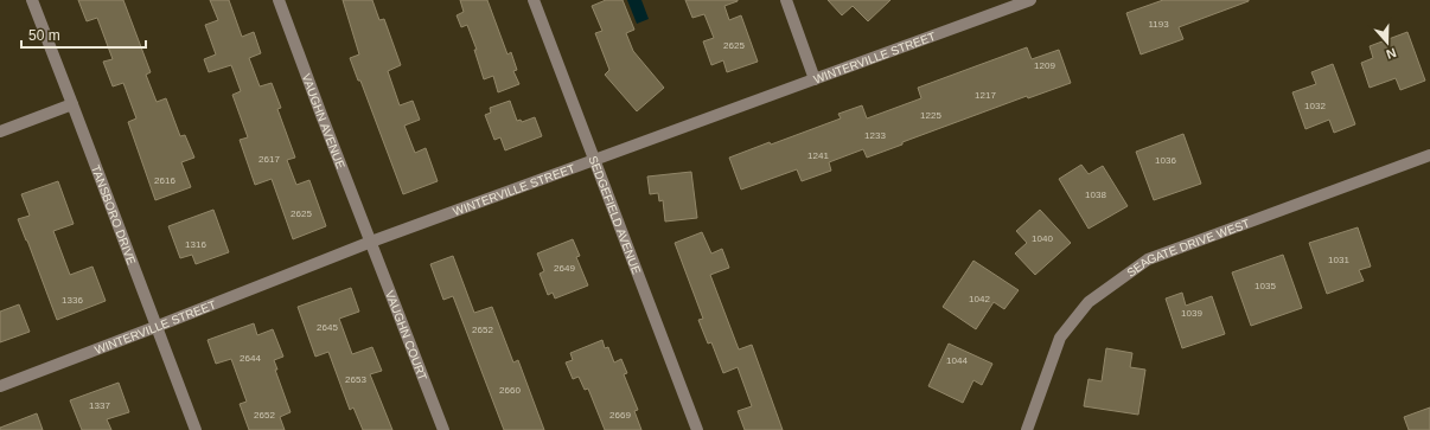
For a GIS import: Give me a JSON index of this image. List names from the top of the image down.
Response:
{
  "streets": {
    "street": [
      "WINTERVILLE STREET",
      "VAUGHN AVENUE",
      "TANSBORO DRIVE",
      "SEDGEFIELD AVENUE",
      "SEAGATE DRIVE WEST",
      "VAUGHN COURT"
    ]
  },
  "crossings": [
    ["WINTERVILLE STREET", "VAUGHN AVENUE"],
    ["WINTERVILLE STREET", "TANSBORO DRIVE"],
    ["WINTERVILLE STREET", "SEDGEFIELD AVENUE"],
    ["WINTERVILLE STREET", "VAUGHN COURT"],
    ["VAUGHN AVENUE", "VAUGHN COURT"]
  ],
  "house_numbers": [
    "1193",
    "2625",
    "1209",
    "1217",
    "1032",
    "1225",
    "1233",
    "1241",
    "2617",
    "1036",
    "2616",
    "1038",
    "2625",
    "1040",
    "1316",
    "1031",
    "2649",
    "1035",
    "1042",
    "1336",
    "1039",
    "2645",
    "2652",
    "2644",
    "1044",
    "2653",
    "2660",
    "1337",
    "2652",
    "2669"
  ],
  "scale_bar": "50 m",
  "north": "bottom"
}
